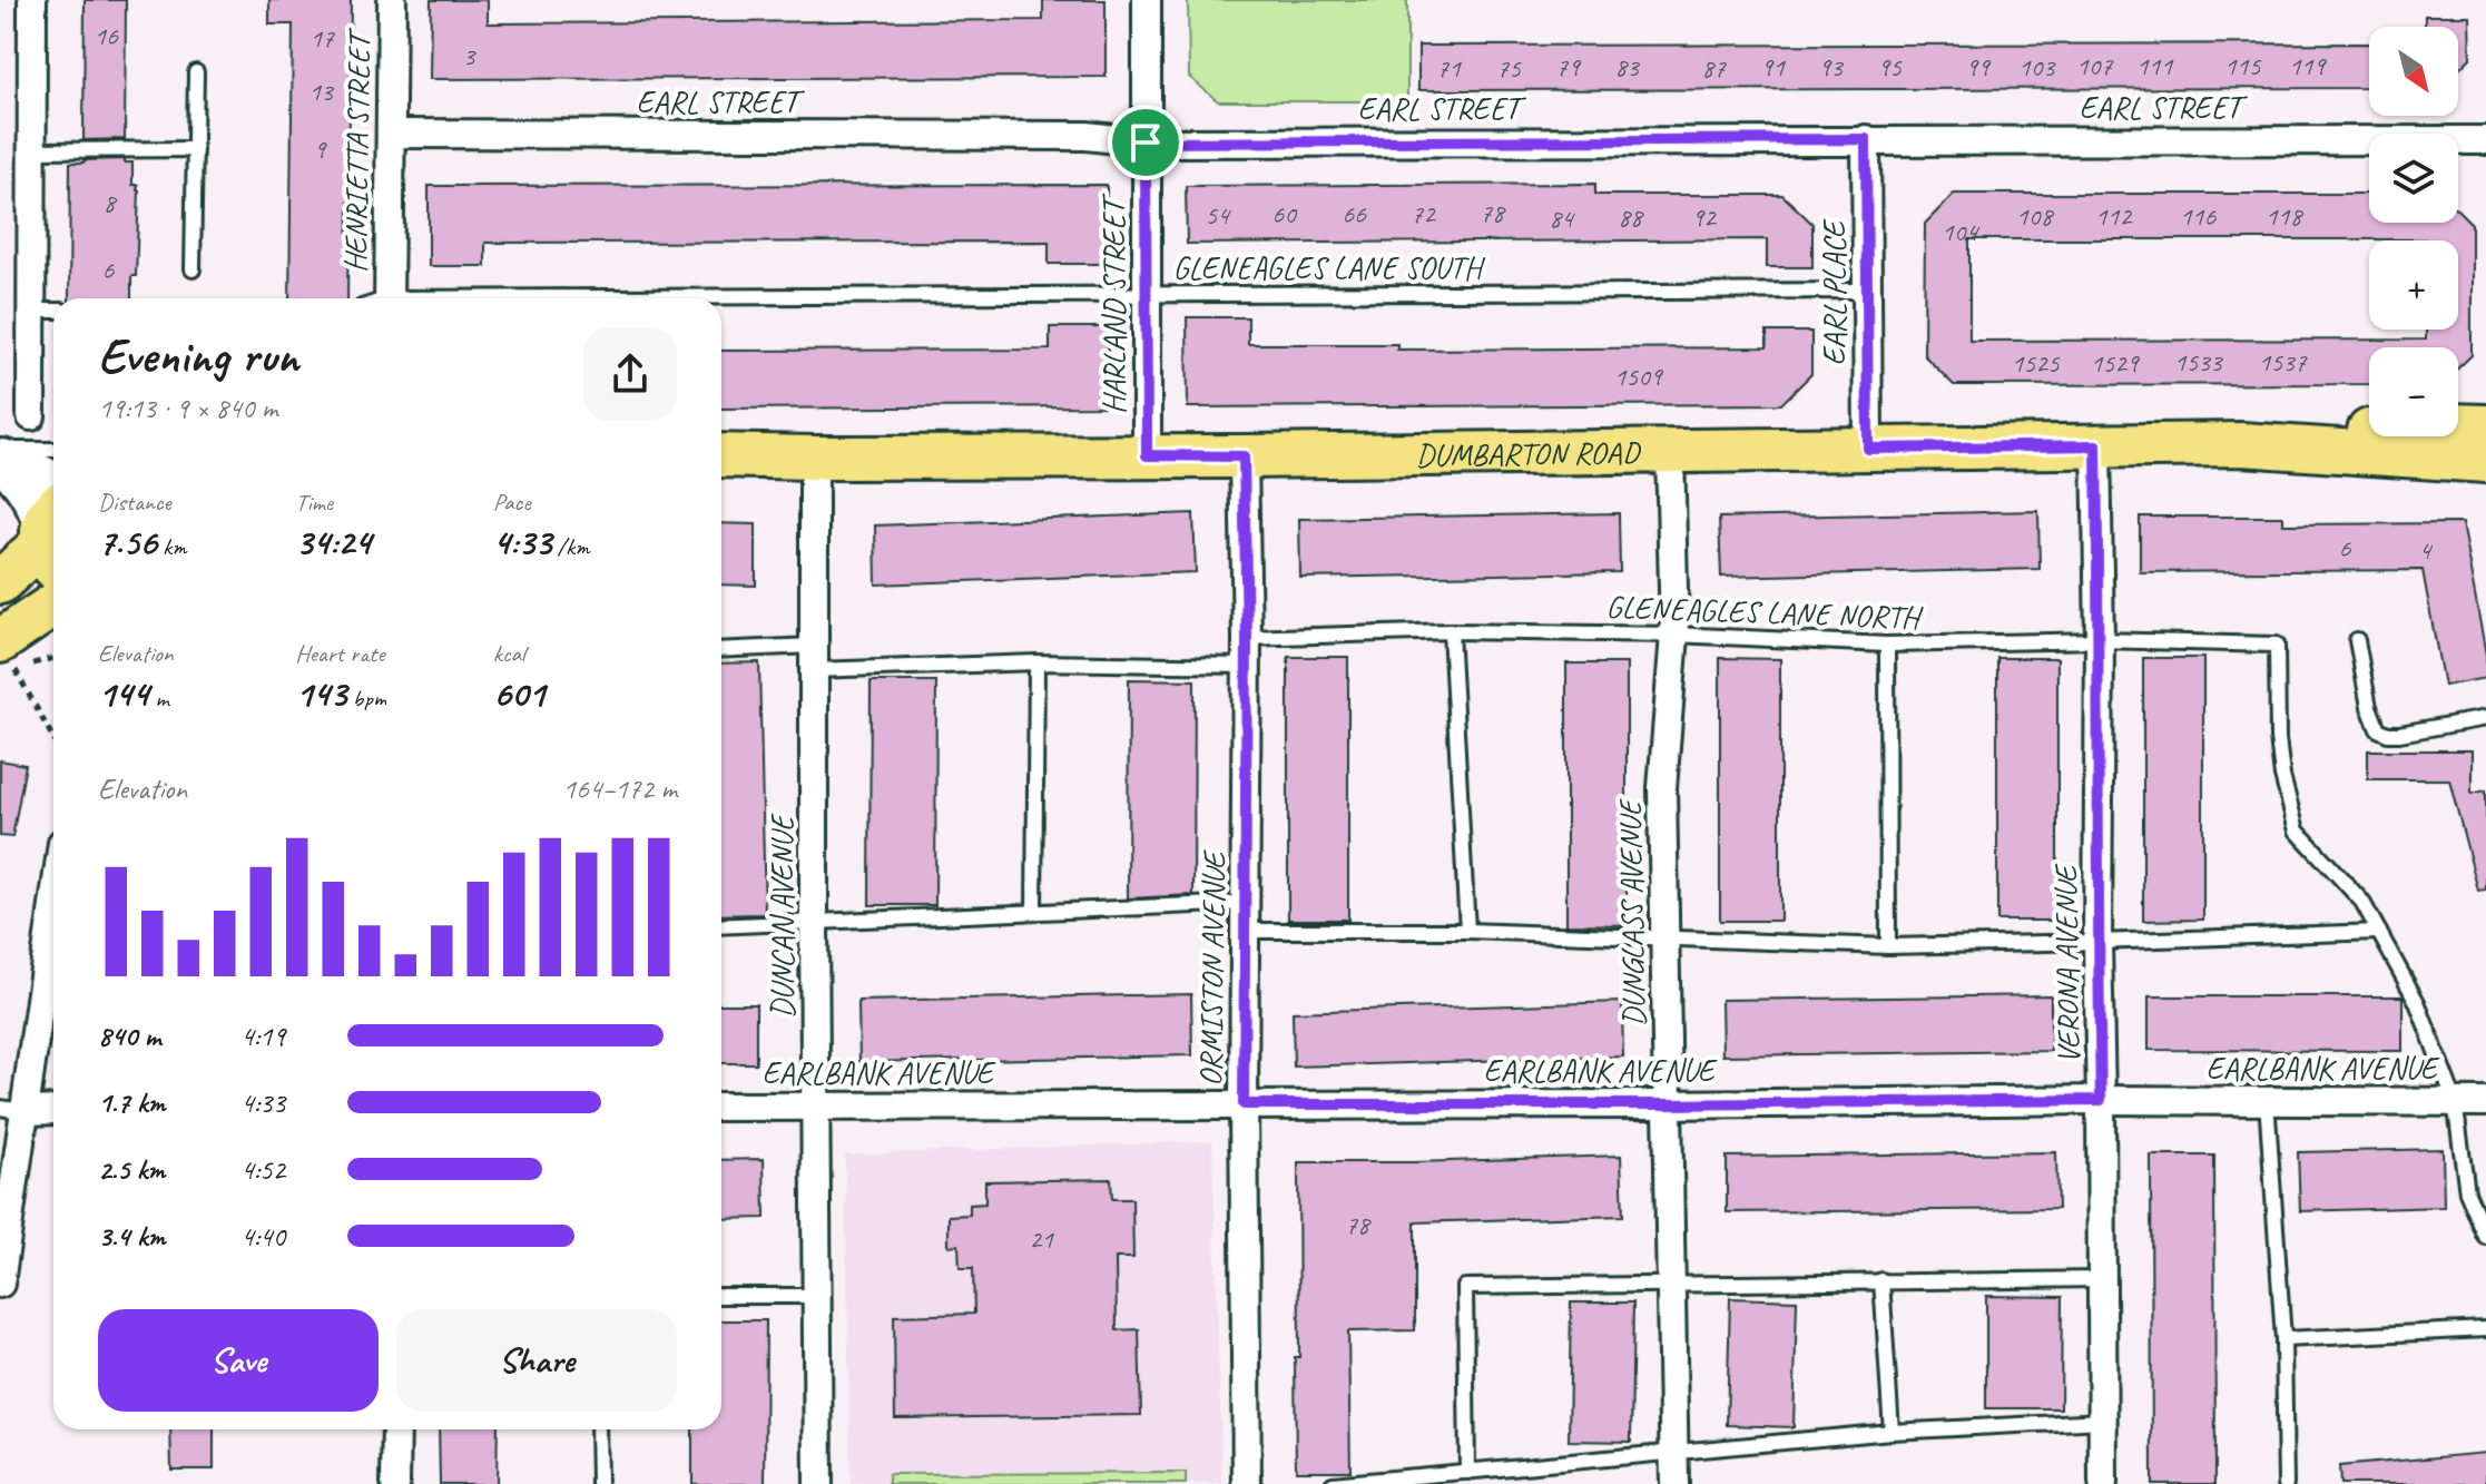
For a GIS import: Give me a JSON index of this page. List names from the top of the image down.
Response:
{
  "streets": {
    "main road": ["DUMBARTON ROAD"],
    "street": [
      "EARL STREET",
      "HENRIETTA STREET",
      "EARL PLACE",
      "HARLAND STREET",
      "DUNGLASS AVENUE",
      "DUNCAN AVENUE",
      "VERONA AVENUE",
      "ORMISTON AVENUE",
      "EARLBANK AVENUE"
    ],
    "lane": ["GLENEAGLES LANE SOUTH", "GLENEAGLES LANE NORTH"]
  },
  "crossings": [
    ["EARL STREET", "HENRIETTA STREET"],
    ["EARL STREET", "EARL PLACE"],
    ["EARL STREET", "HARLAND STREET"],
    ["GLENEAGLES LANE SOUTH", "EARL PLACE"],
    ["GLENEAGLES LANE SOUTH", "HARLAND STREET"],
    ["EARL PLACE", "DUMBARTON ROAD"],
    ["HARLAND STREET", "DUMBARTON ROAD"],
    ["DUMBARTON ROAD", "DUNGLASS AVENUE"],
    ["DUMBARTON ROAD", "DUNCAN AVENUE"],
    ["DUMBARTON ROAD", "VERONA AVENUE"],
    ["DUMBARTON ROAD", "ORMISTON AVENUE"],
    ["GLENEAGLES LANE NORTH", "DUNGLASS AVENUE"],
    ["GLENEAGLES LANE NORTH", "VERONA AVENUE"],
    ["GLENEAGLES LANE NORTH", "ORMISTON AVENUE"],
    ["DUNGLASS AVENUE", "EARLBANK AVENUE"],
    ["DUNCAN AVENUE", "EARLBANK AVENUE"],
    ["VERONA AVENUE", "EARLBANK AVENUE"],
    ["ORMISTON AVENUE", "EARLBANK AVENUE"]
  ],
  "house_numbers": [
    "16",
    "17",
    "3",
    "107",
    "111",
    "115",
    "119",
    "79",
    "83",
    "91",
    "93",
    "95",
    "99",
    "103",
    "71",
    "75",
    "87",
    "13",
    "9",
    "8",
    "78",
    "60",
    "66",
    "72",
    "54",
    "108",
    "112",
    "116",
    "118",
    "88",
    "92",
    "84",
    "104",
    "6",
    "1533",
    "1537",
    "1525",
    "1529",
    "1509",
    "6",
    "4",
    "78",
    "21"
  ],
  "north": "bottom right",
  "page": {
    "map_buttons": ["+", "−"],
    "heading": ["Evening run", "19:13 · 9 × 840 m"],
    "stats": [
      ["Distance", "7.56 km"],
      ["Time", "34:24"],
      ["Pace", "4:33 /km"],
      ["Elevation", "144 m"],
      ["Heart rate", "143 bpm"],
      ["kcal", "601"]
    ],
    "chart": ["Elevation", "164–172 m"],
    "list": [
      {
        "name": "840 m",
        "note": "4:19"
      },
      {
        "name": "1.7 km",
        "note": "4:33"
      },
      {
        "name": "2.5 km",
        "note": "4:52"
      },
      {
        "name": "3.4 km",
        "note": "4:40"
      }
    ],
    "buttons": ["Save", "Share"]
  }
}
